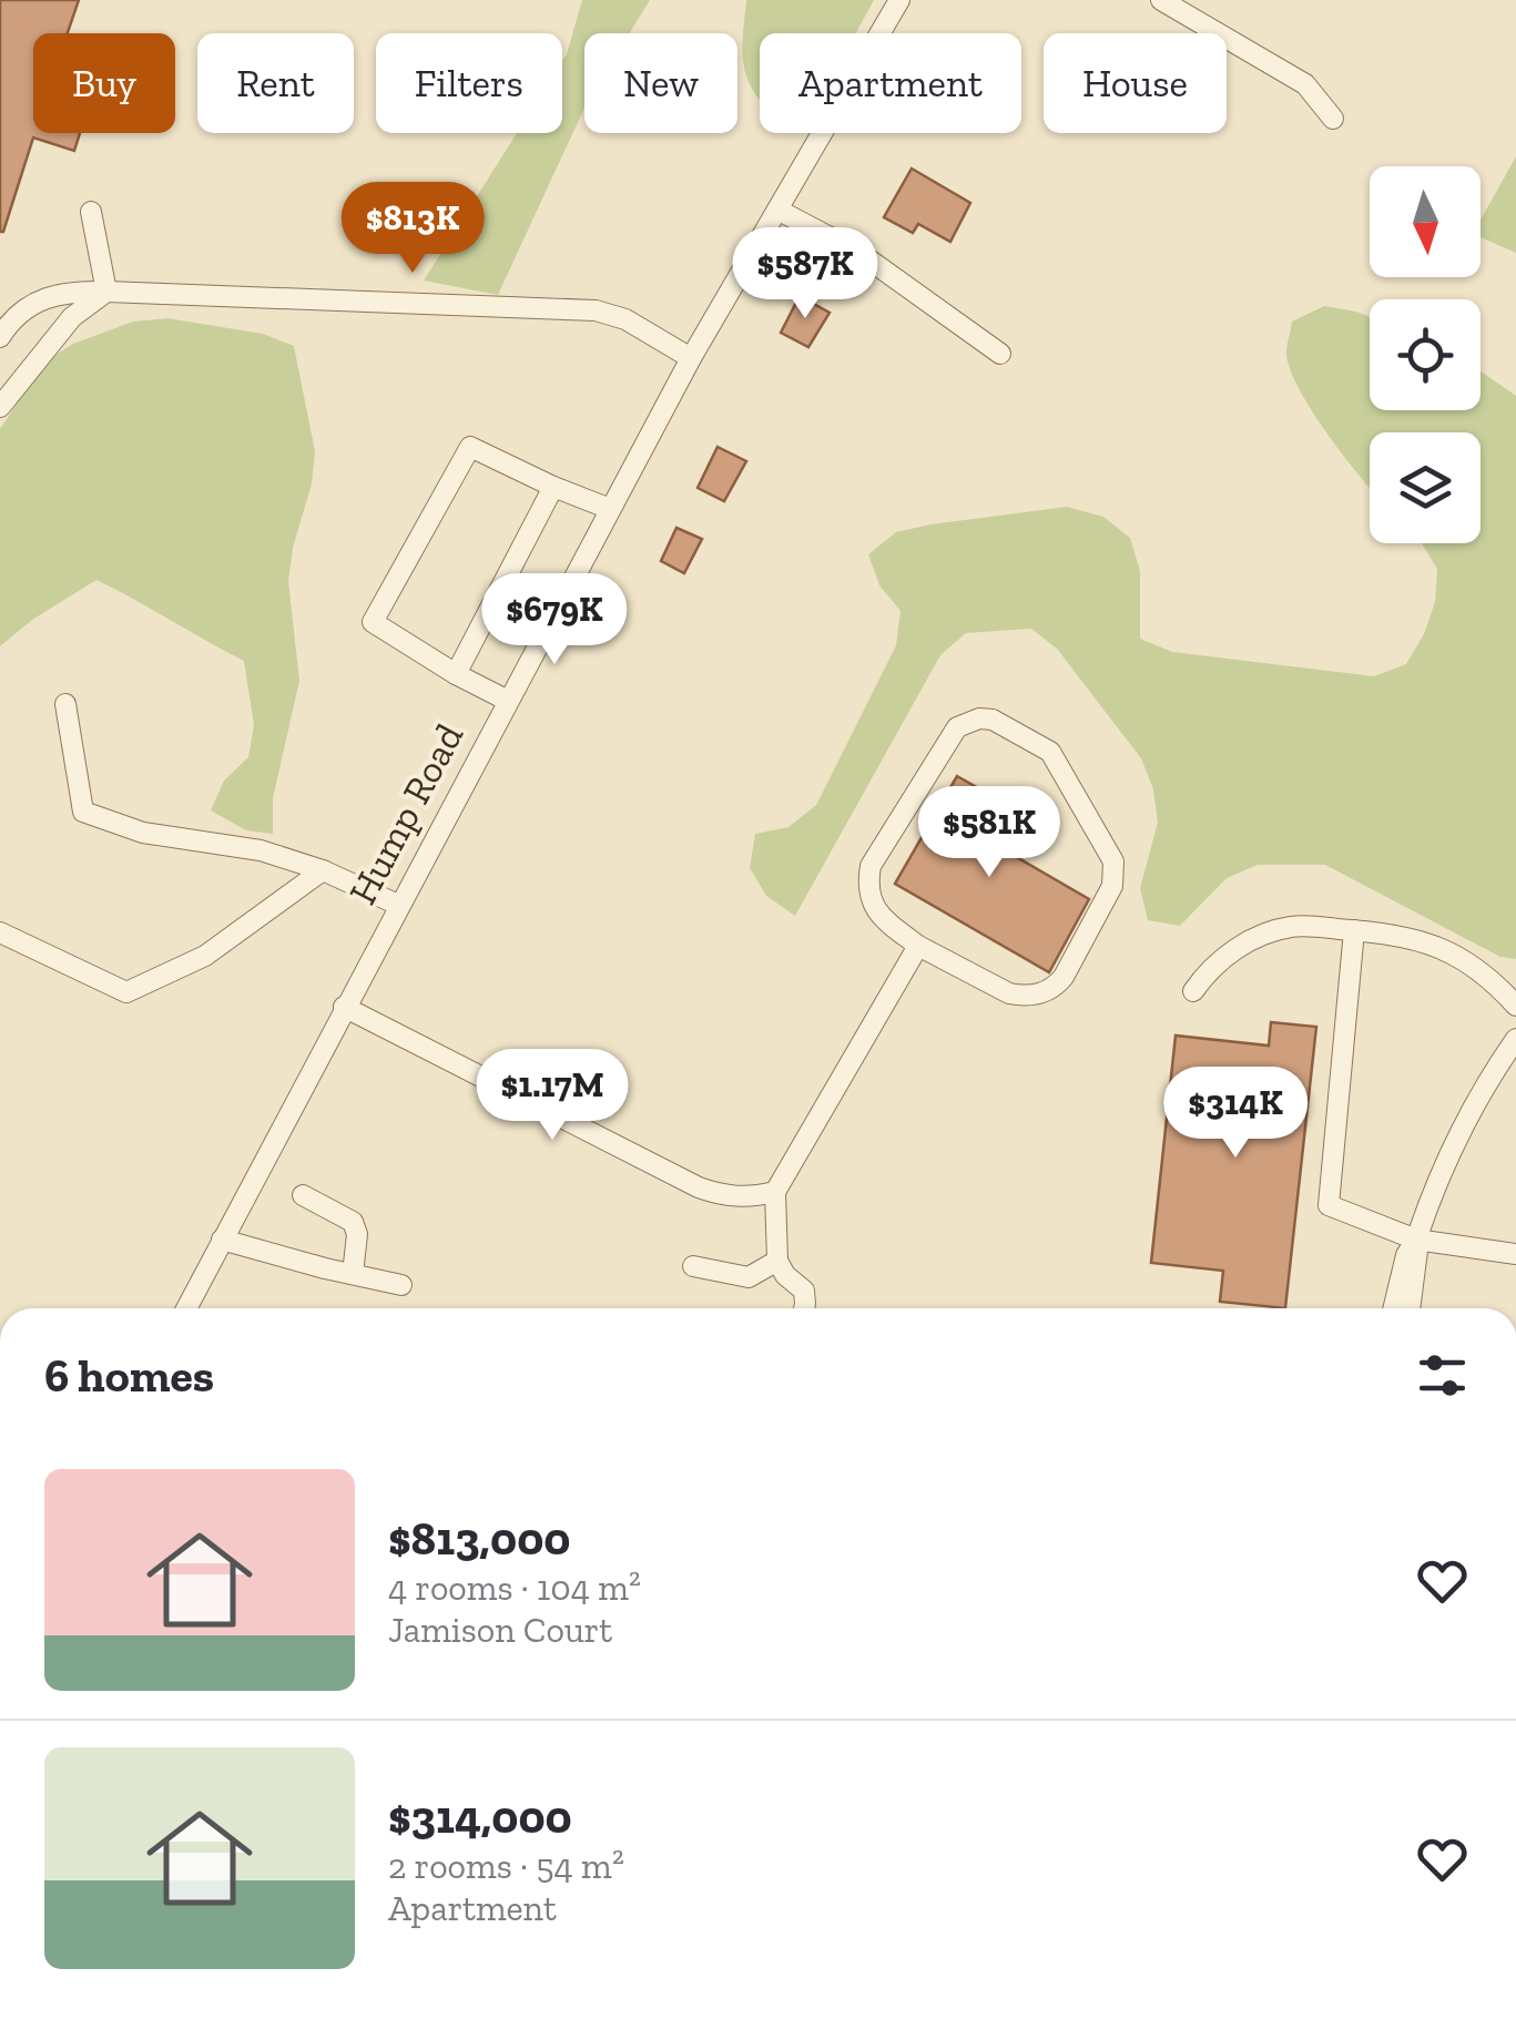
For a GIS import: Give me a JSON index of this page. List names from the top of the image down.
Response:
{
  "streets": {
    "street": ["Hump Road"]
  },
  "north": "bottom",
  "page": {
    "chip": [
      "Buy",
      "Rent",
      "Filters",
      "New",
      "Apartment",
      "House"
    ],
    "price": [
      "$813K",
      "$587K",
      "$679K",
      "$581K",
      "$1.17M",
      "$314K"
    ],
    "heading": "6 homes",
    "list": [
      {
        "name": "$813,000",
        "note": "4 rooms · 104 m² · Jamison Court"
      },
      {
        "name": "$314,000",
        "note": "2 rooms · 54 m² · Apartment"
      }
    ]
  }
}
